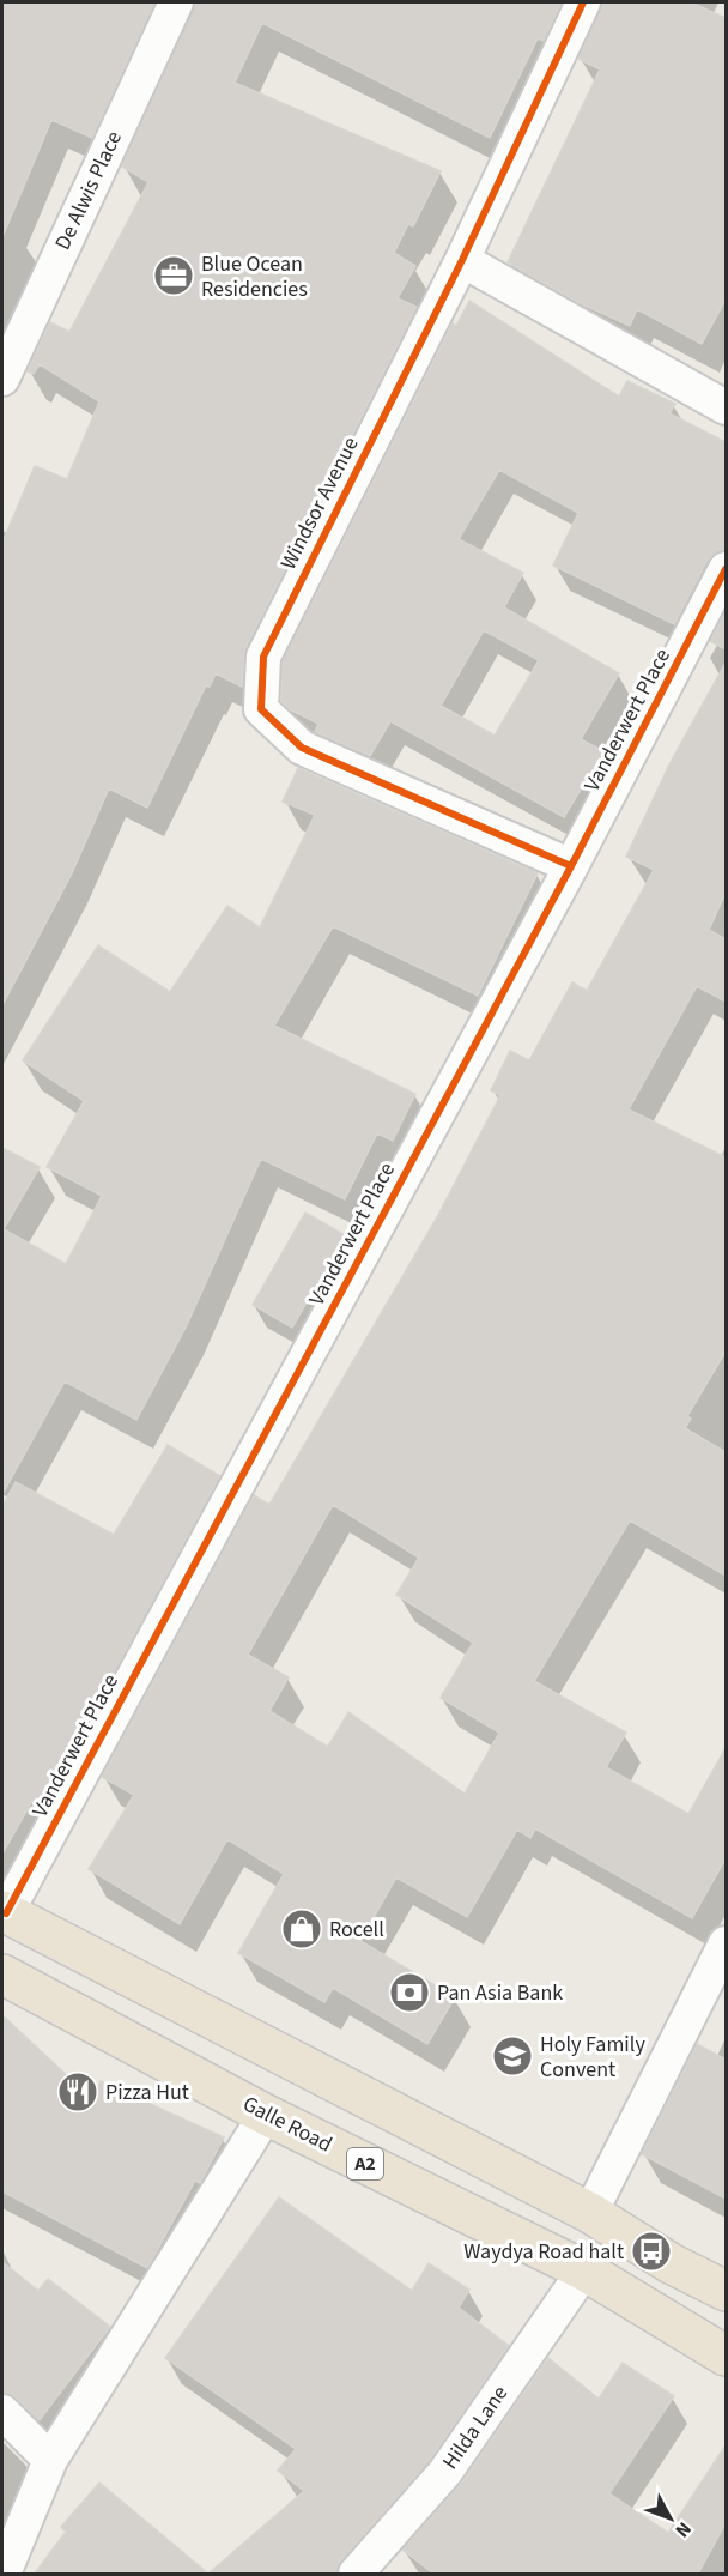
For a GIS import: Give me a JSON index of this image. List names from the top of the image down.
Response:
{
  "streets": {
    "highway": ["Galle Road", "A2"],
    "street": [
      "De Alwis Place",
      "Windsor Avenue",
      "Vanderwert Place",
      "Hilda Lane"
    ]
  },
  "crossings": [
    ["Windsor Avenue", "Vanderwert Place"],
    ["Galle Road", "Hilda Lane"]
  ],
  "places": {
    "office": ["Blue Ocean Residencies"],
    "shop": ["Rocell"],
    "bank": ["Pan Asia Bank"],
    "school or university": ["Holy Family Convent"],
    "restaurant": ["Pizza Hut"],
    "bus stop": ["Waydya Road halt"]
  },
  "north": "bottom right"
}
